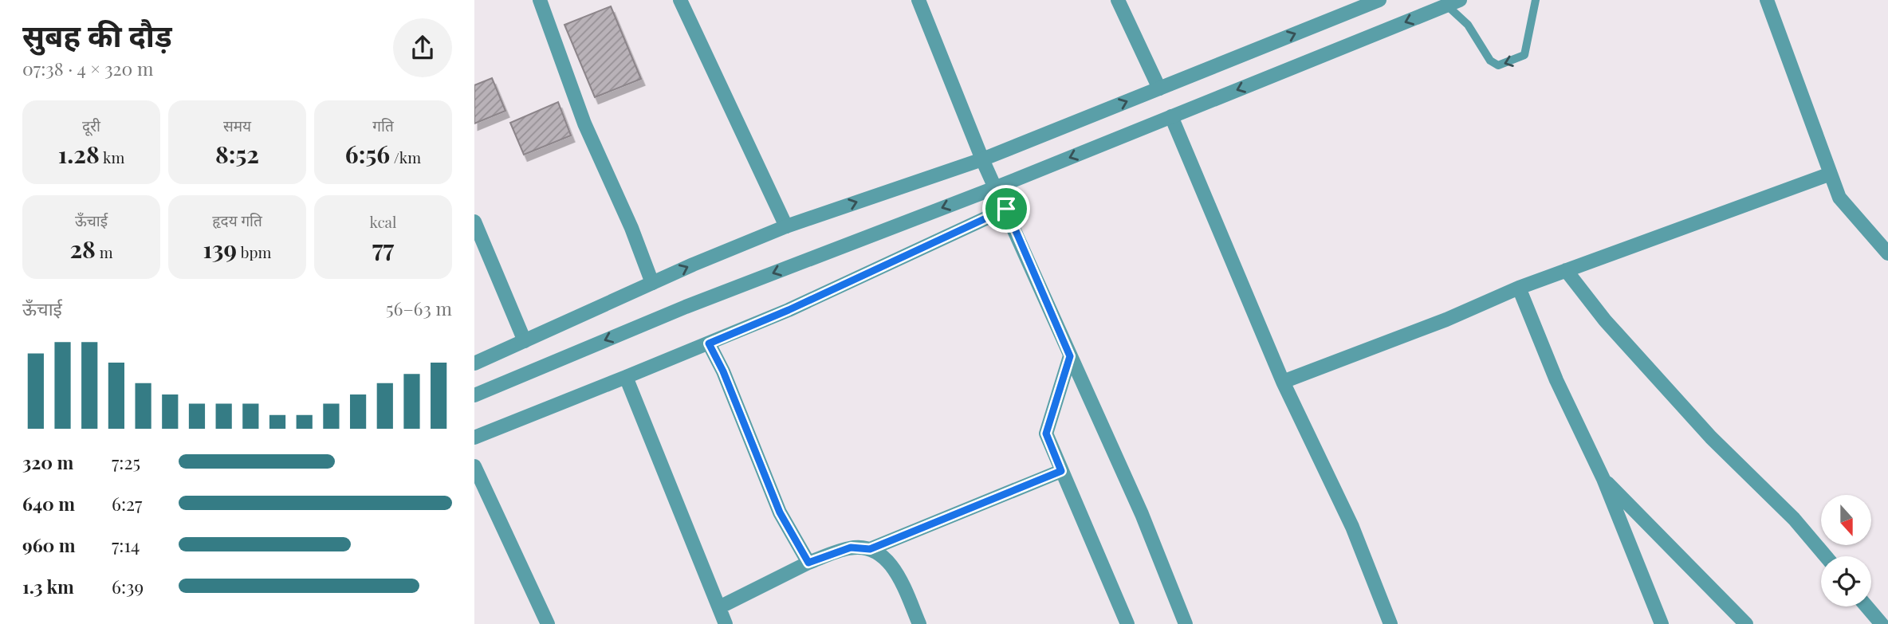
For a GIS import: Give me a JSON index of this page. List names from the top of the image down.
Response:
{
  "north": "bottom",
  "page": {
    "heading": ["सुबह की दौड़", "07:38 · 4 × 320 m"],
    "stats": [
      ["दूरी", "1.28 km"],
      ["समय", "8:52"],
      ["गति", "6:56 /km"],
      ["ऊँचाई", "28 m"],
      ["हृदय गति", "139 bpm"],
      ["kcal", "77"]
    ],
    "chart": ["ऊँचाई", "56–63 m"],
    "list": [
      {
        "name": "320 m",
        "note": "7:25"
      },
      {
        "name": "640 m",
        "note": "6:27"
      },
      {
        "name": "960 m",
        "note": "7:14"
      },
      {
        "name": "1.3 km",
        "note": "6:39"
      }
    ]
  }
}
